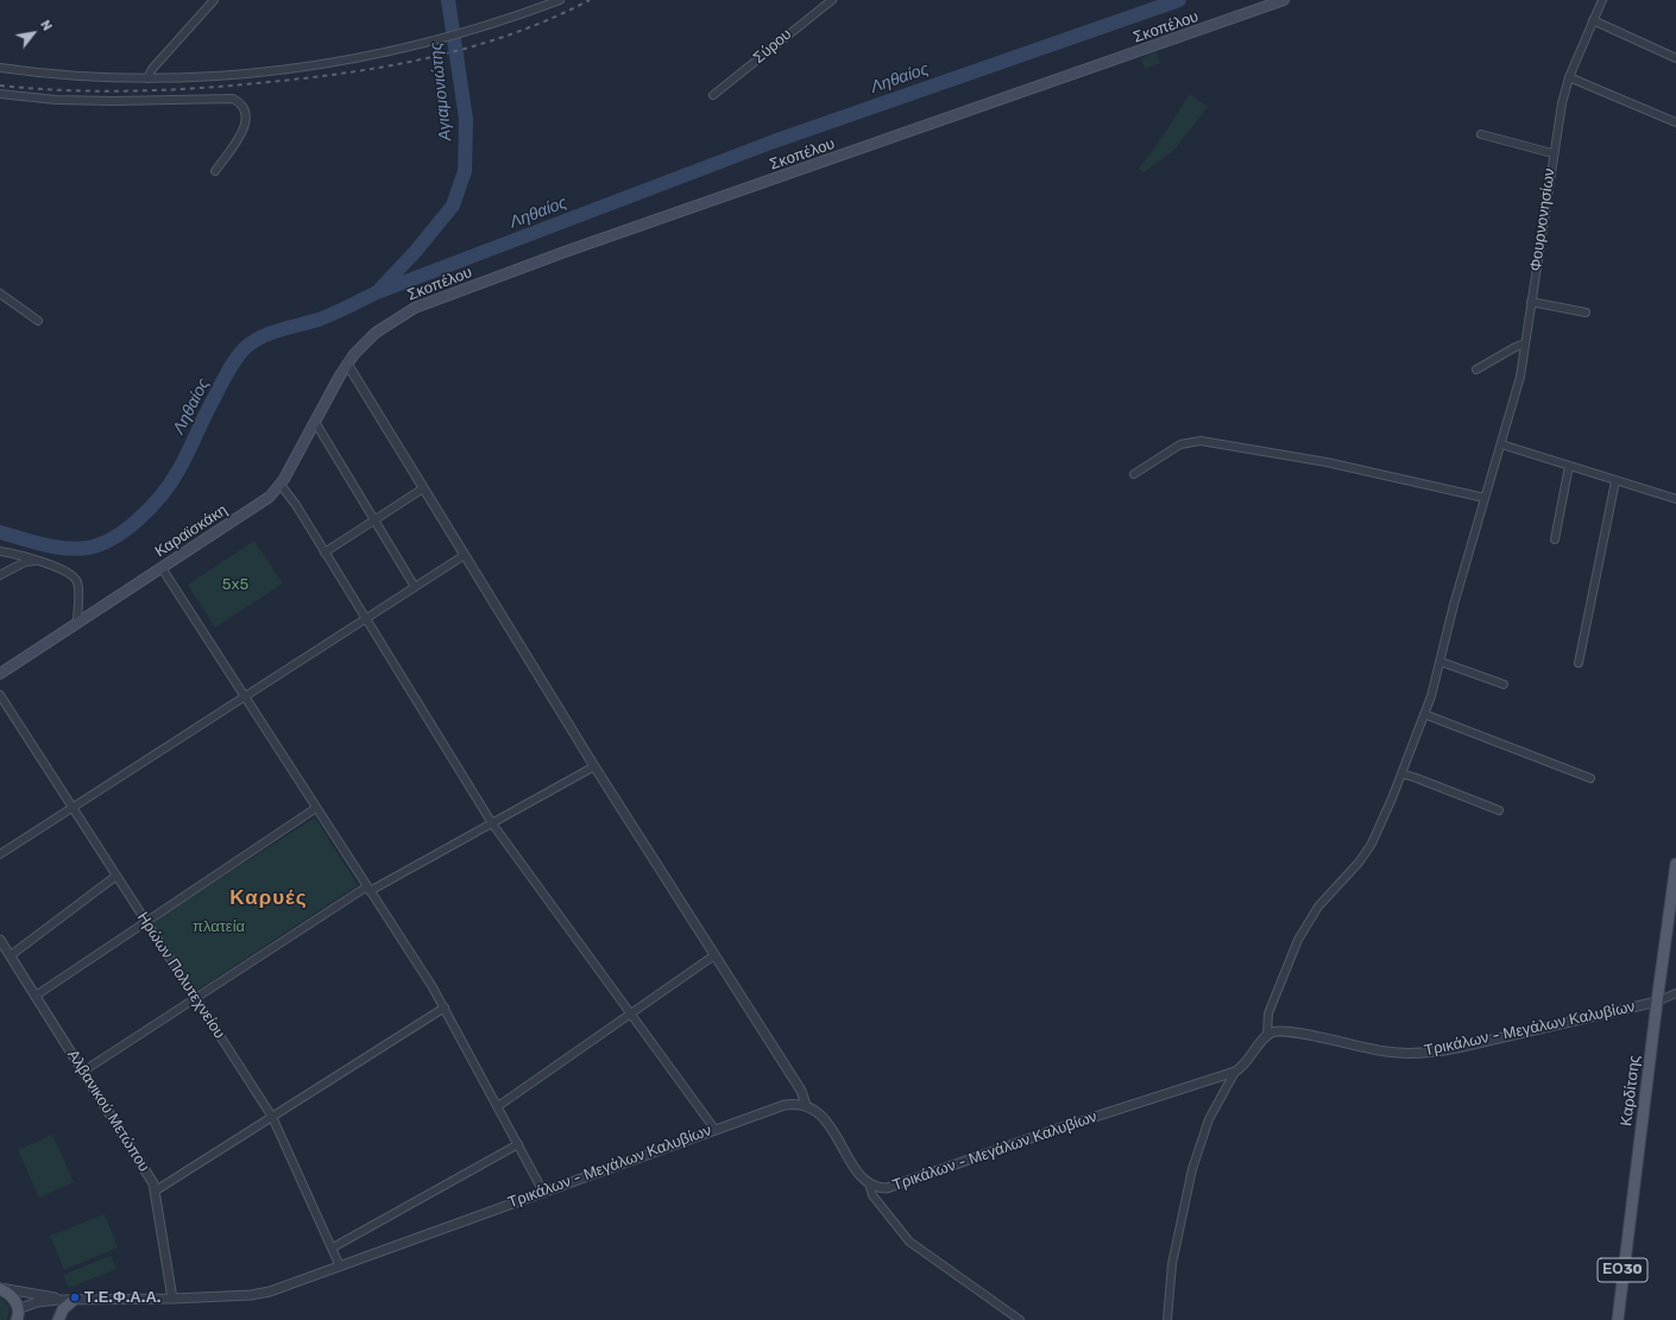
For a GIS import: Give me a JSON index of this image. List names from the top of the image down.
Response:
{
  "streets": {
    "main road": [
      "Σκοπέλου",
      "Καραϊσκάκη",
      "Καρδίτσης",
      "ΕΟ30"
    ],
    "street": [
      "Σύρου",
      "Φουρνονησίων",
      "Ηρώων Πολυτεχνείου",
      "Τρικάλων - Μεγάλων Καλυβίων",
      "Αλβανικού Μετώπου"
    ]
  },
  "crossings": [
    ["Σκοπέλου", "Καραϊσκάκη"],
    ["Φουρνονησίων", "Τρικάλων - Μεγάλων Καλυβίων"],
    ["Ηρώων Πολυτεχνείου", "Τρικάλων - Μεγάλων Καλυβίων"],
    ["Τρικάλων - Μεγάλων Καλυβίων", "Καρδίτσης"],
    ["Τρικάλων - Μεγάλων Καλυβίων", "Αλβανικού Μετώπου"]
  ],
  "districts": ["Καρυές"],
  "water": ["Ληθαίος", "Αγιαμονιώτης"],
  "parks": ["5x5", "πλατεία"],
  "places": ["Τ.Ε.Φ.Α.Α."],
  "north": "top right"
}
